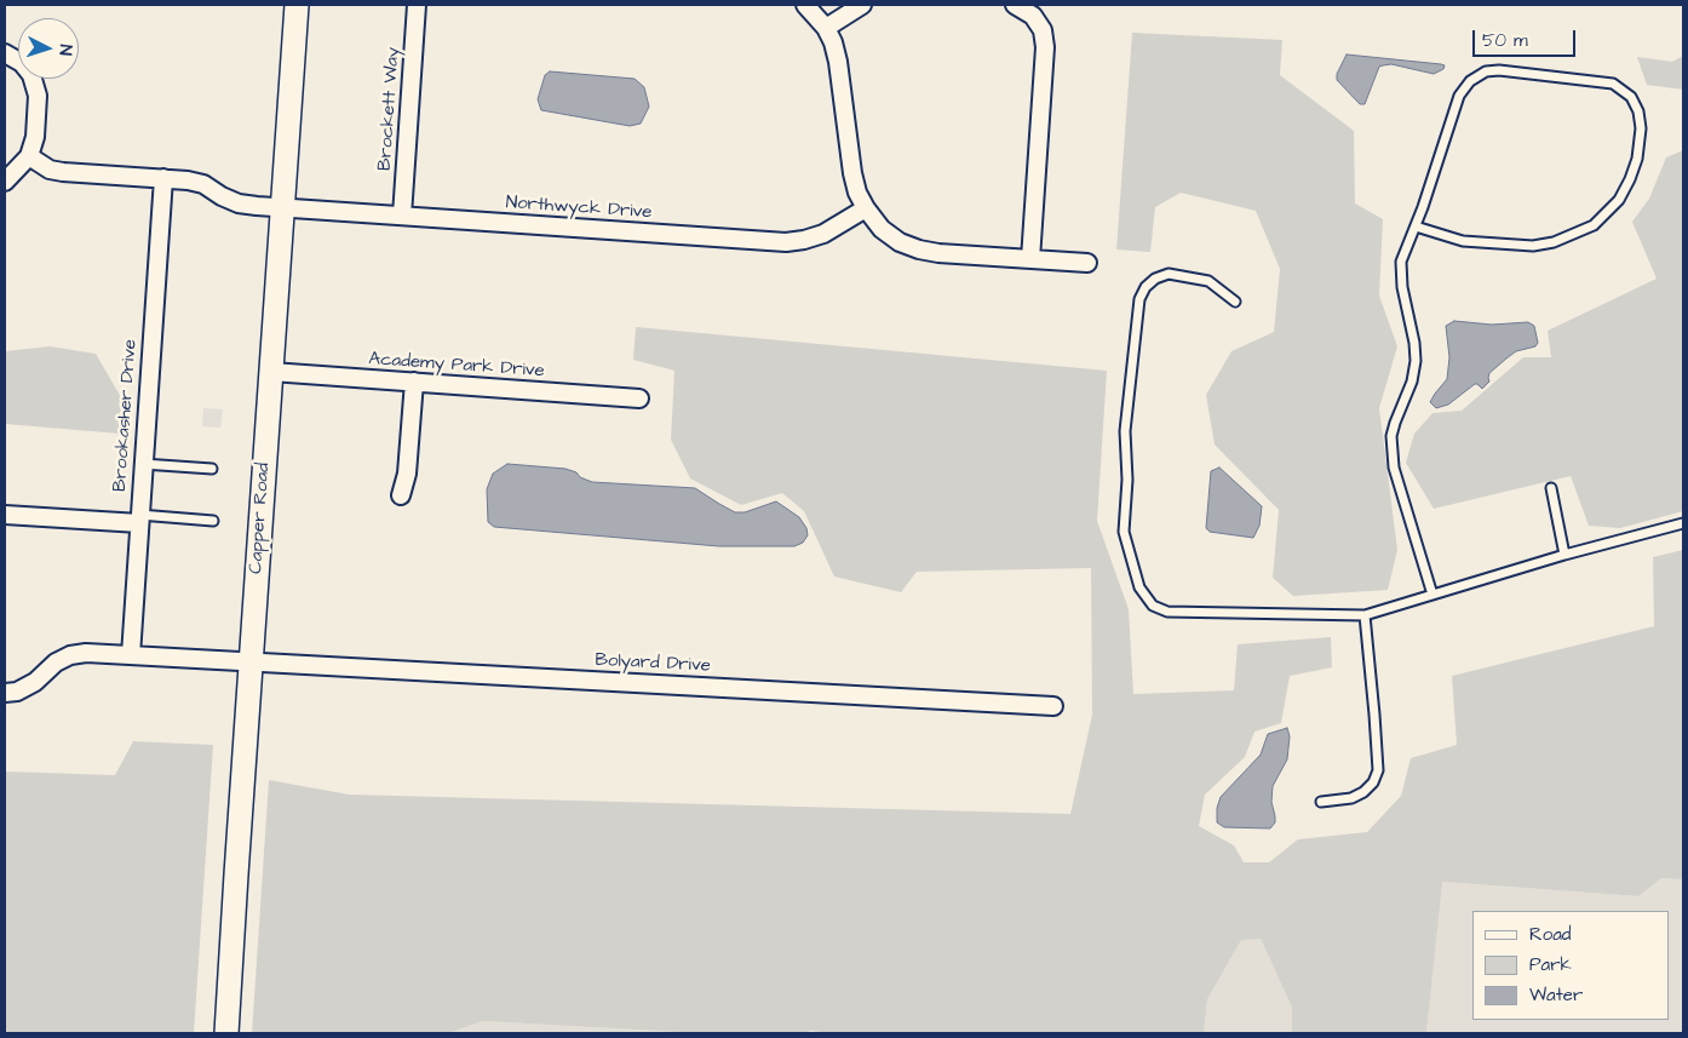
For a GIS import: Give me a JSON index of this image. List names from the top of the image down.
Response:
{
  "streets": {
    "street": [
      "Brockett Way",
      "Northwyck Drive",
      "Academy Park Drive",
      "Brookasher Drive",
      "Capper Road",
      "Bolyard Drive"
    ]
  },
  "crossings": [
    ["Brockett Way", "Northwyck Drive"],
    ["Northwyck Drive", "Brookasher Drive"],
    ["Northwyck Drive", "Capper Road"],
    ["Academy Park Drive", "Capper Road"],
    ["Brookasher Drive", "Bolyard Drive"],
    ["Capper Road", "Bolyard Drive"]
  ],
  "legend": ["Road", "Park", "Water"],
  "scale_bar": "50 m",
  "north": "right"
}
